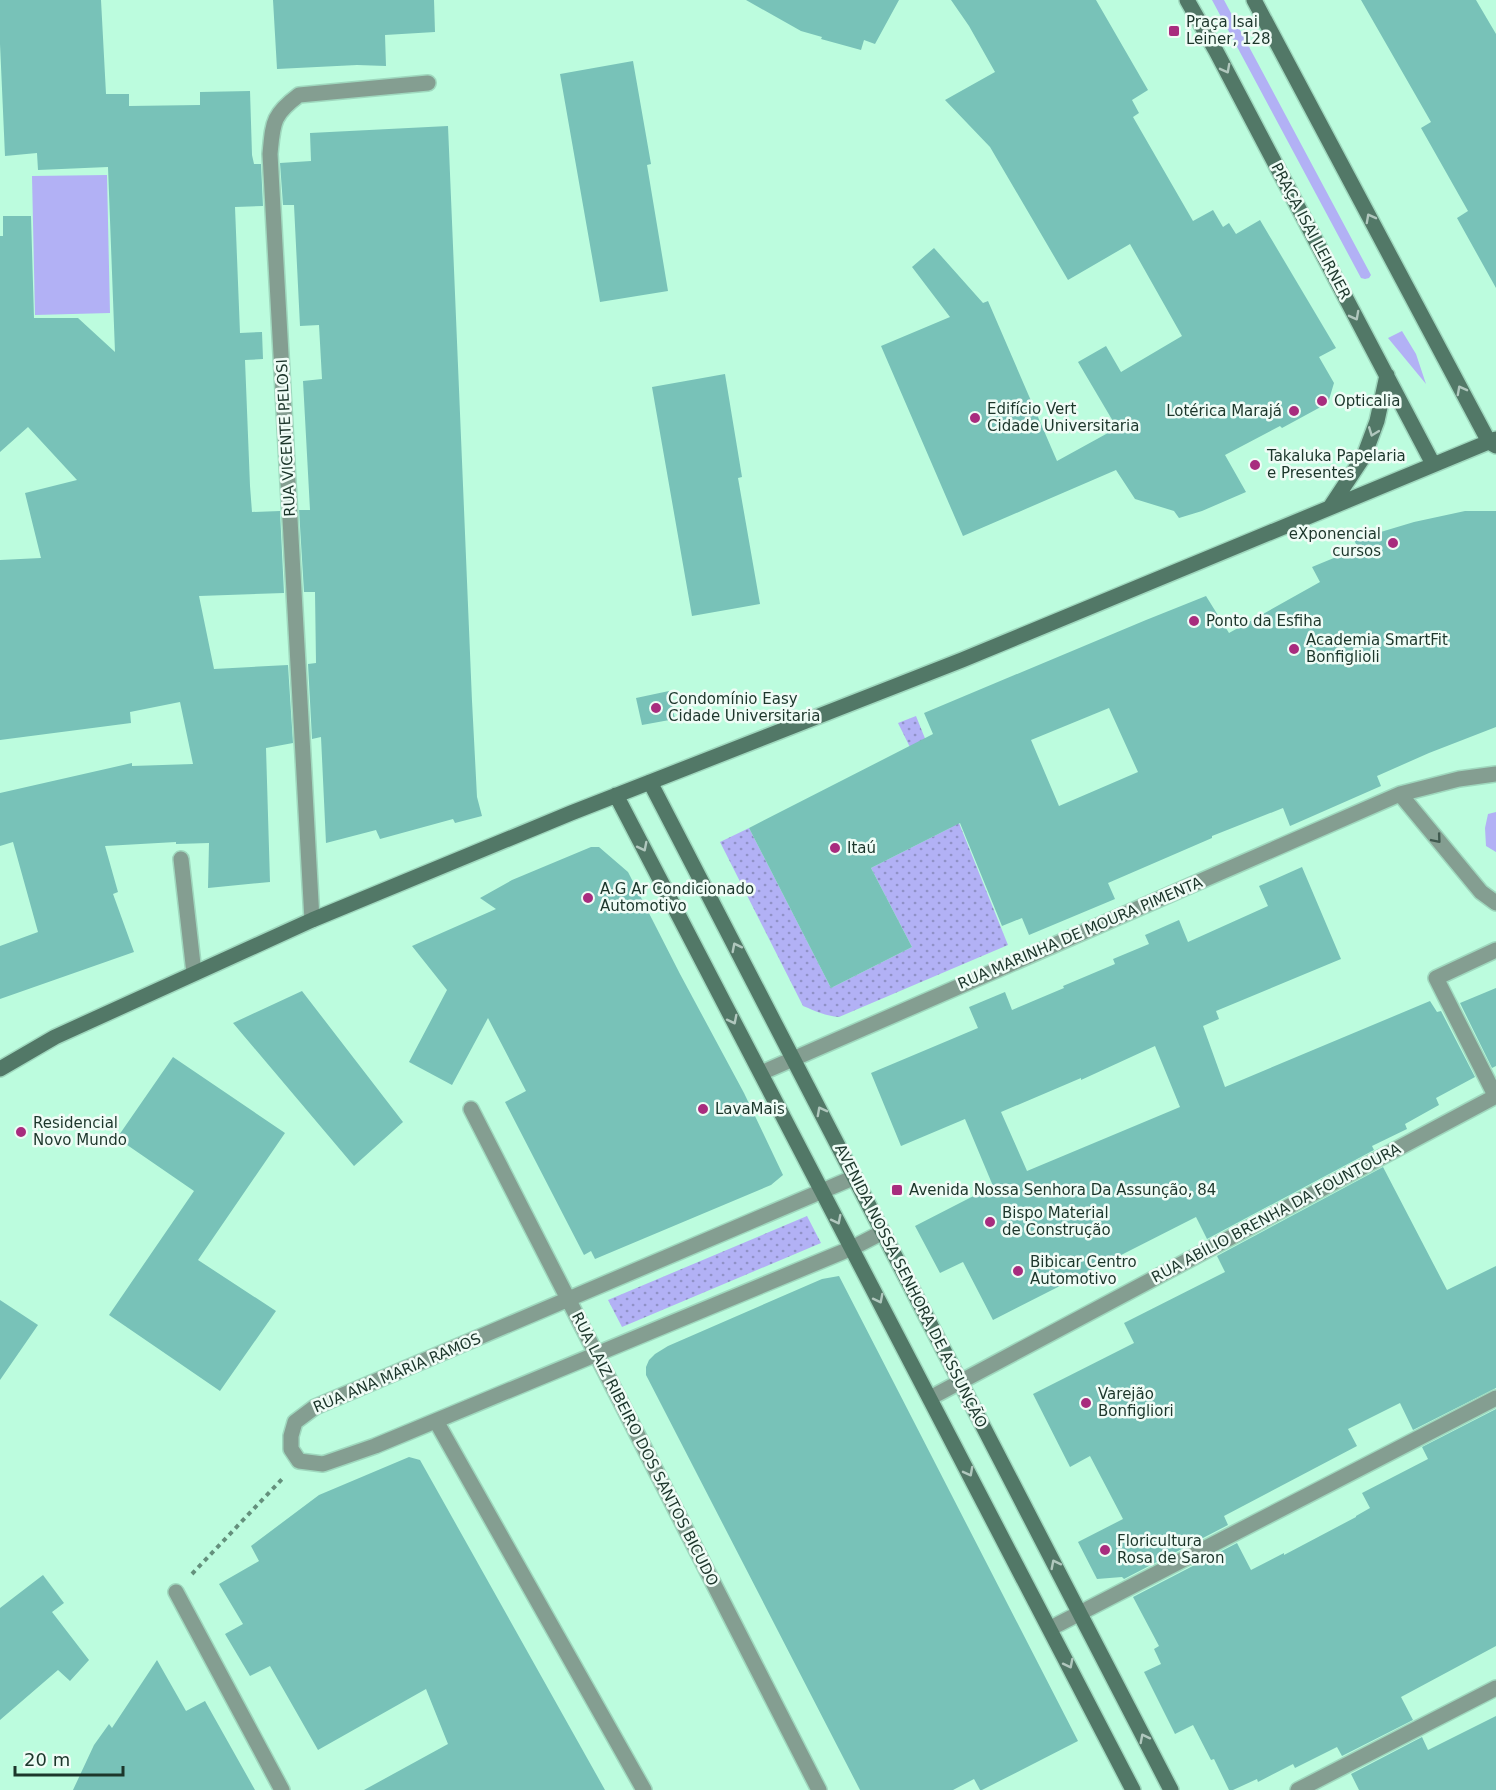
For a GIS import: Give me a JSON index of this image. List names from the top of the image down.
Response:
{
  "streets": {
    "main road": ["PRAÇA ISAI LEIRNER", "AVENIDA NOSSA SENHORA DE ASSUNÇÃO"],
    "street": [
      "RUA VICENTE PELOSI",
      "RUA MARINHA DE MOURA PIMENTA",
      "RUA ABÍLIO BRENHA DA FOUNTOURA",
      "RUA ANA MARIA RAMOS",
      "RUA LAIZ RIBEIRO DOS SANTOS BICUDO"
    ]
  },
  "crossings": [
    ["RUA MARINHA DE MOURA PIMENTA", "AVENIDA NOSSA SENHORA DE ASSUNÇÃO"],
    ["RUA ABÍLIO BRENHA DA FOUNTOURA", "AVENIDA NOSSA SENHORA DE ASSUNÇÃO"],
    ["AVENIDA NOSSA SENHORA DE ASSUNÇÃO", "RUA ANA MARIA RAMOS"],
    ["RUA ANA MARIA RAMOS", "RUA LAIZ RIBEIRO DOS SANTOS BICUDO"]
  ],
  "places": {
    "transit": ["Praça Isai Leiner, 128", "Avenida Nossa Senhora Da Assunção, 84"],
    "other": [
      "Opticalia",
      "Lotérica Marajá",
      "Edifício Vert Cidade Universitaria",
      "Takaluka Papelaria e Presentes",
      "eXponencial cursos",
      "Ponto da Esfiha",
      "Academia SmartFit Bonfiglioli",
      "Condomínio Easy Cidade Universitaria",
      "Itaú",
      "A.G Ar Condicionado Automotivo",
      "LavaMais",
      "Residencial Novo Mundo",
      "Bispo Material de Construção",
      "Bibicar Centro Automotivo",
      "Varejão Bonfigliori",
      "Floricultura Rosa de Saron"
    ]
  },
  "scale_bar": "20 m"
}
